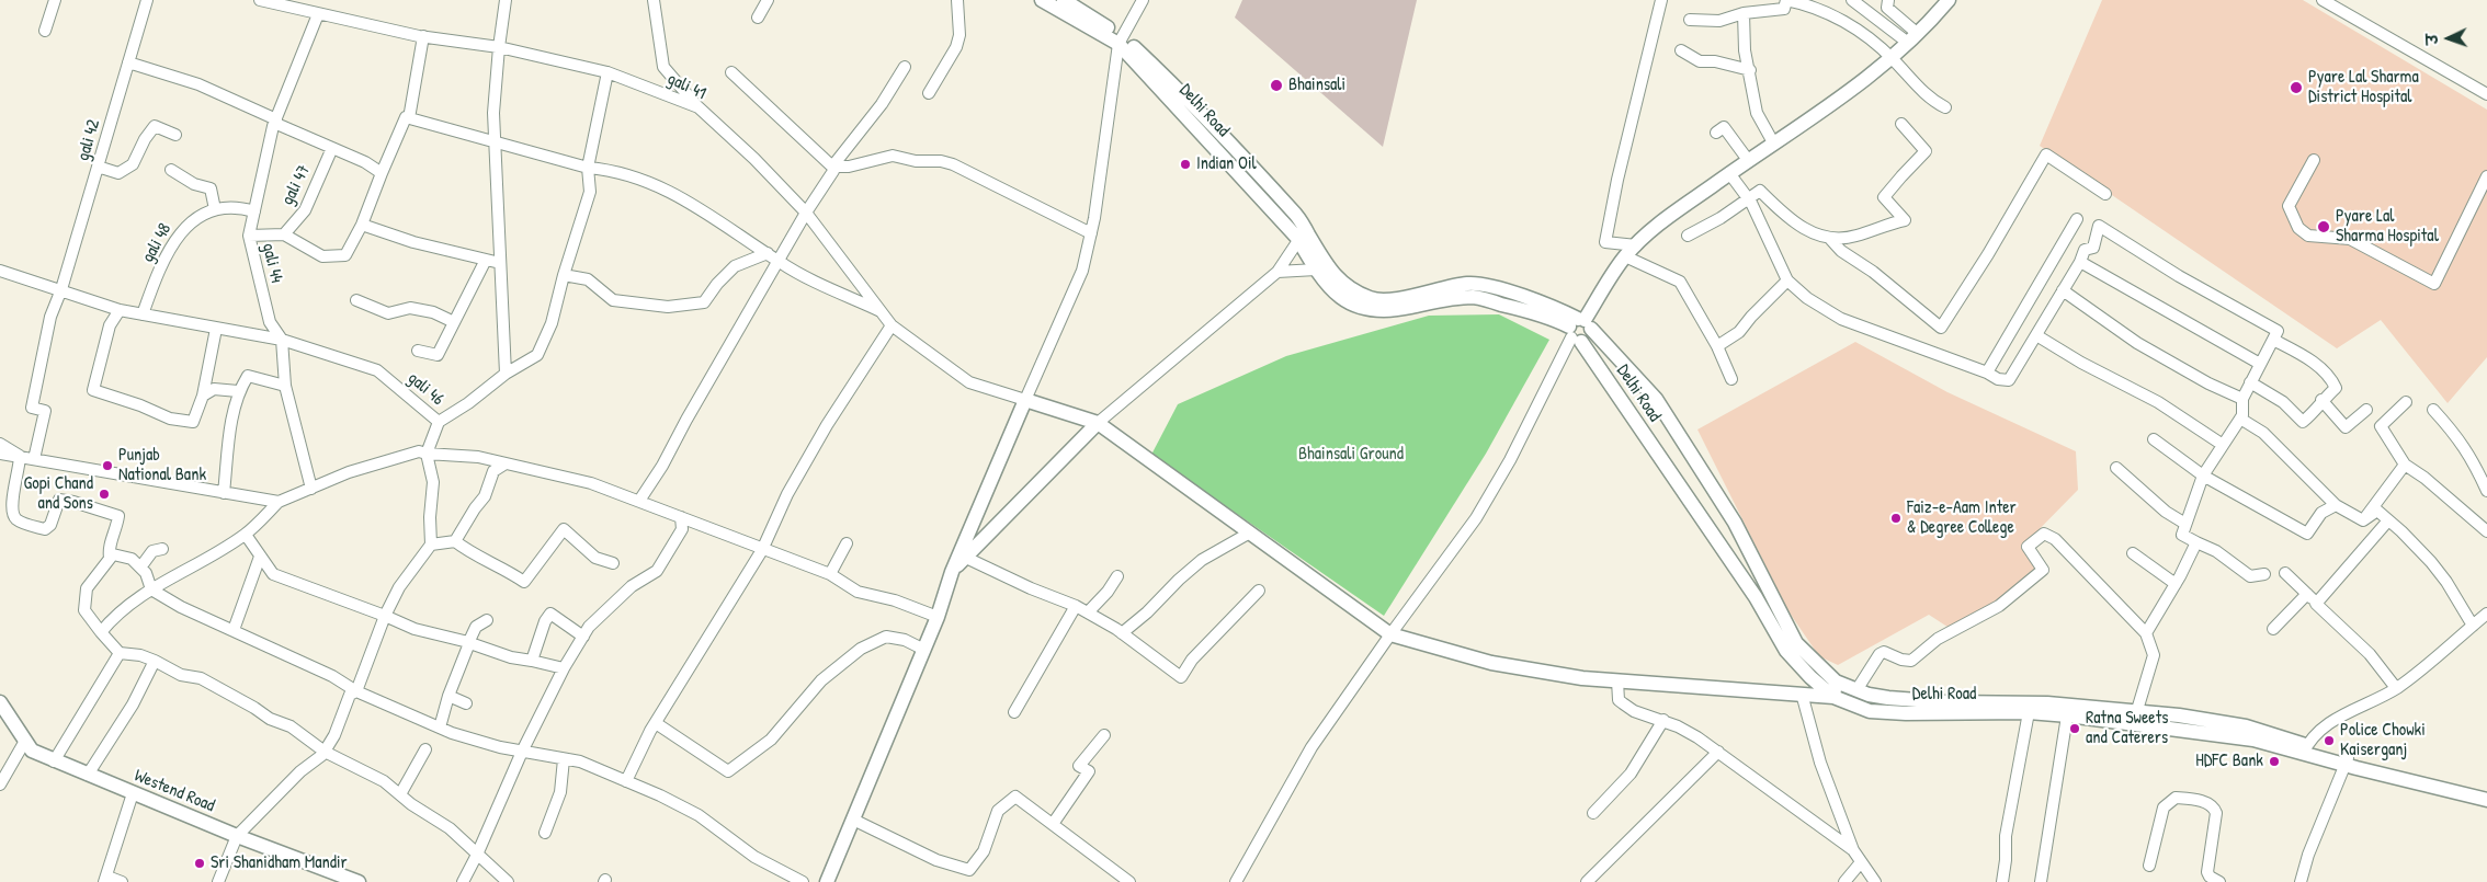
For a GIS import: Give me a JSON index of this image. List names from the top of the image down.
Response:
{
  "streets": {
    "main road": ["Delhi Road", "Westend Road"],
    "street": [
      "gali 41",
      "gali 42",
      "gali 47",
      "gali 48",
      "gali 44",
      "gali 46"
    ]
  },
  "crossings": [
    ["gali 41", "gali 44"],
    ["gali 42", "gali 46"],
    ["gali 48", "gali 44"],
    ["gali 48", "gali 46"],
    ["gali 44", "gali 46"]
  ],
  "parks": ["Bhainsali Ground"],
  "places": [
    "Bhainsali",
    "Pyare Lal Sharma District Hospital",
    "Indian Oil",
    "Pyare Lal Sharma Hospital",
    "Punjab National Bank",
    "Gopi Chand and Sons",
    "Faiz-e-Aam Inter & Degree College",
    "Ratna Sweets and Caterers",
    "Police Chowki Kaiserganj",
    "HDFC Bank",
    "Sri Shanidham Mandir"
  ],
  "north": "left"
}
